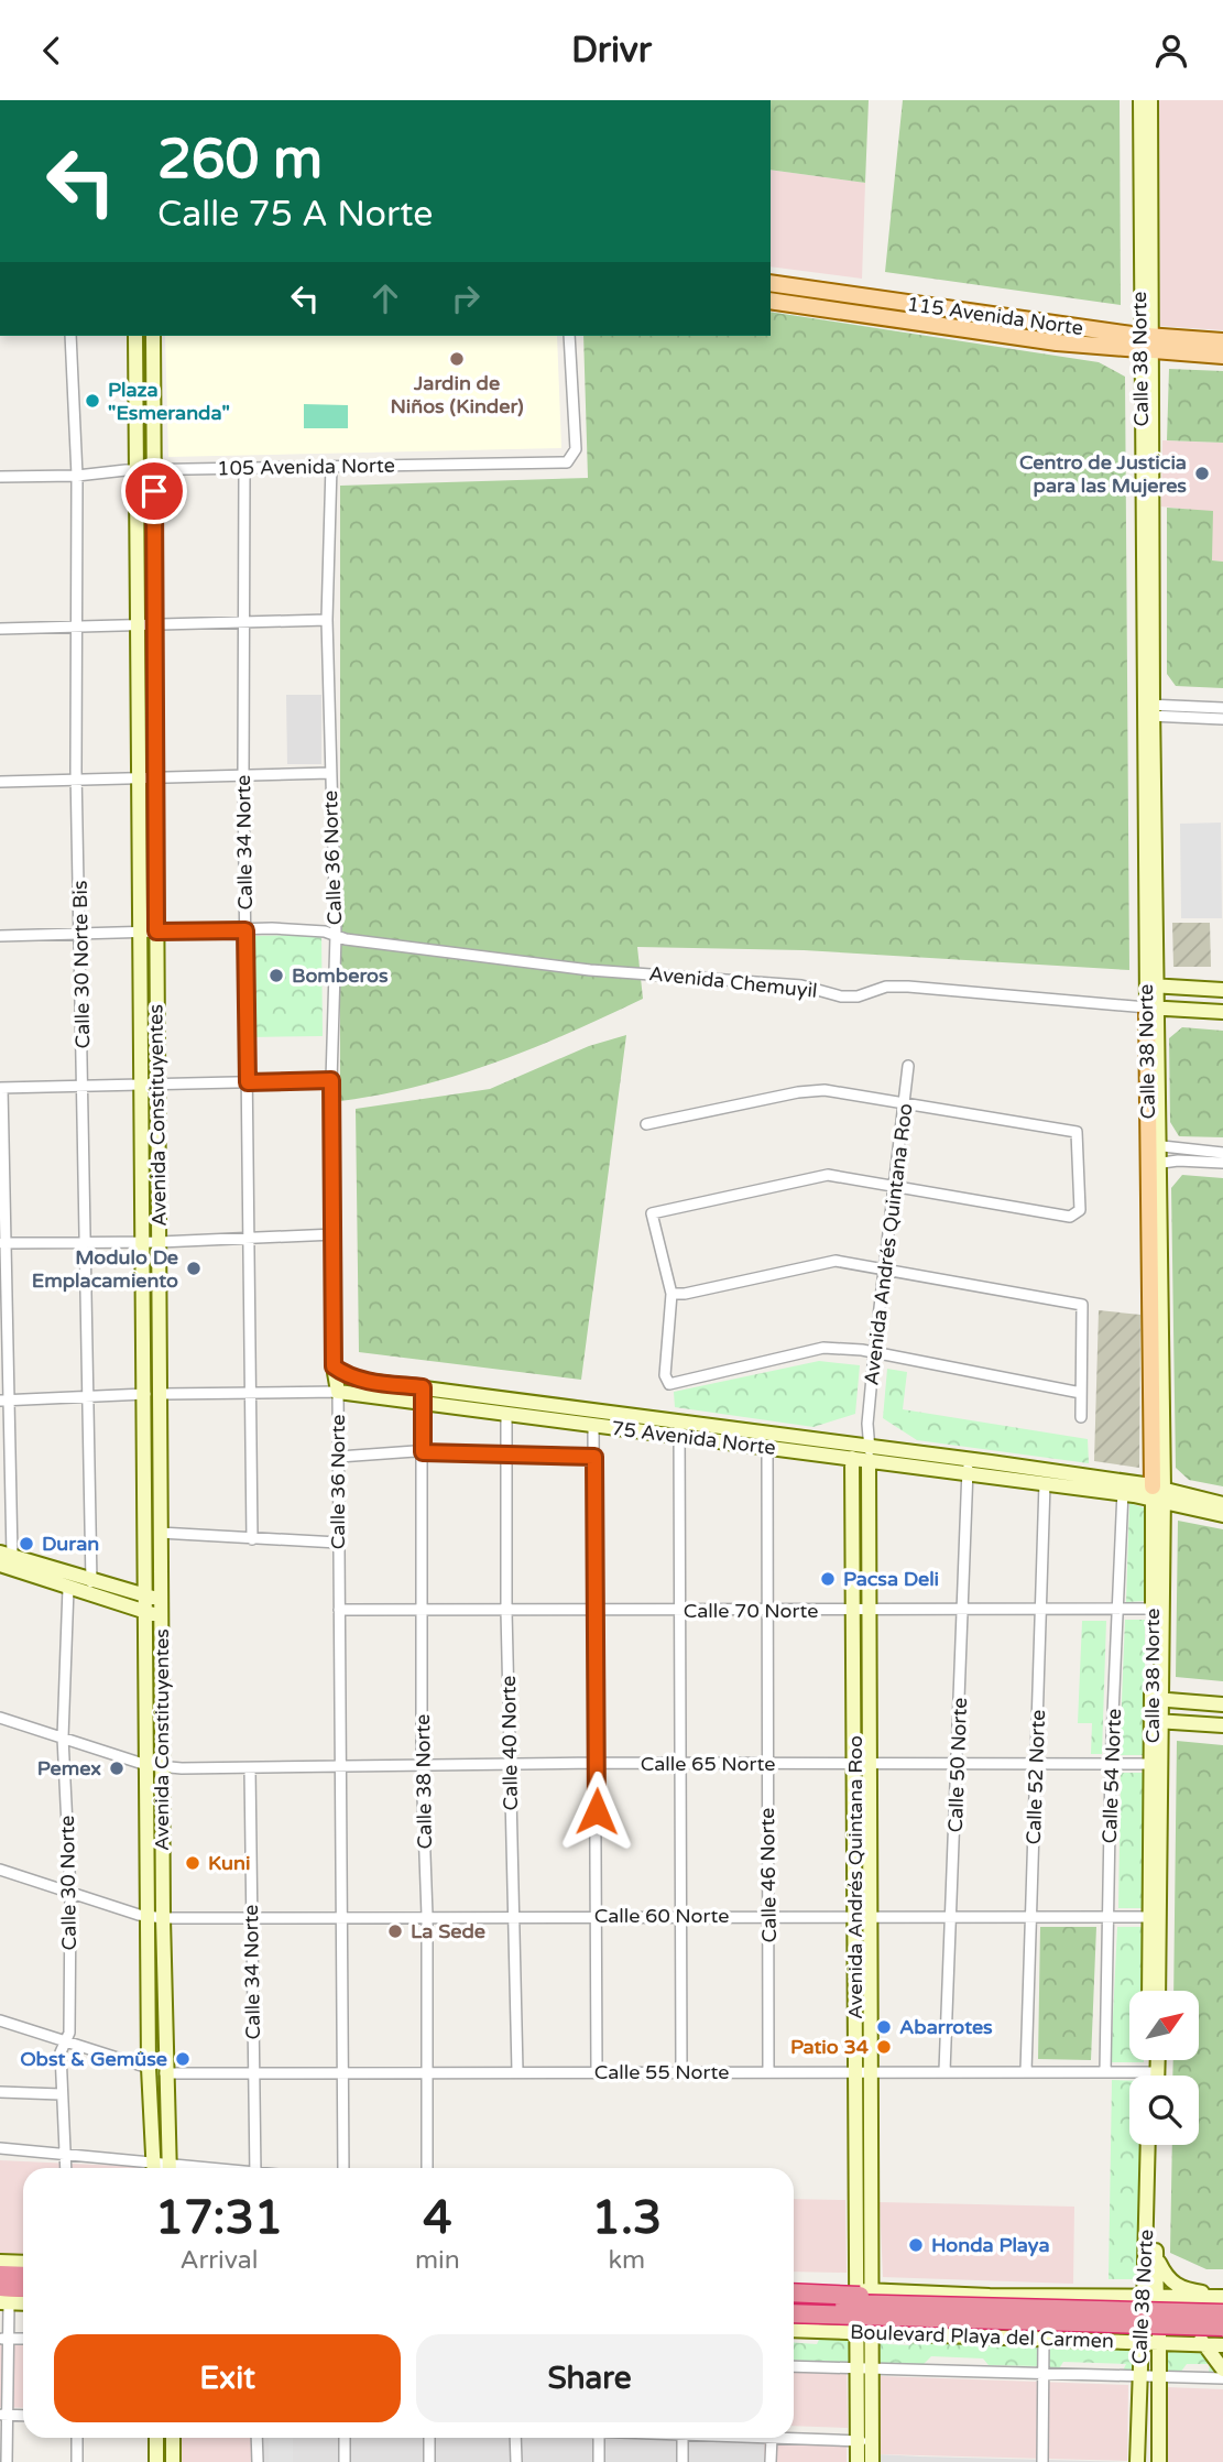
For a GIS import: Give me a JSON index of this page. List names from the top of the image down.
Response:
{
  "streets": {
    "main road": [
      "115 Avenida Norte",
      "Calle 38 Norte",
      "Calle 36 Norte",
      "Avenida Chemuyil",
      "Avenida Constituyentes",
      "Avenida Andrés Quintana Roo",
      "75 Avenida Norte",
      "Boulevard Playa del Carmen"
    ],
    "street": [
      "105 Avenida Norte",
      "Calle 34 Norte",
      "Calle 30 Norte Bis",
      "Calle 70 Norte",
      "Calle 40 Norte",
      "Calle 65 Norte",
      "Calle 50 Norte",
      "Calle 54 Norte",
      "Calle 52 Norte",
      "Calle 46 Norte",
      "Calle 30 Norte",
      "Calle 60 Norte",
      "Calle 55 Norte"
    ]
  },
  "crossings": [
    ["115 Avenida Norte", "Calle 38 Norte"],
    ["Calle 38 Norte", "Avenida Chemuyil"],
    ["Calle 38 Norte", "75 Avenida Norte"],
    ["Calle 38 Norte", "Calle 70 Norte"],
    ["Calle 38 Norte", "Calle 65 Norte"],
    ["Calle 38 Norte", "Calle 60 Norte"],
    ["Calle 38 Norte", "Calle 55 Norte"],
    ["Calle 38 Norte", "Boulevard Playa del Carmen"],
    ["105 Avenida Norte", "Calle 34 Norte"],
    ["105 Avenida Norte", "Calle 36 Norte"],
    ["105 Avenida Norte", "Calle 30 Norte Bis"],
    ["105 Avenida Norte", "Avenida Constituyentes"],
    ["Calle 34 Norte", "Avenida Chemuyil"],
    ["Calle 34 Norte", "75 Avenida Norte"],
    ["Calle 34 Norte", "Calle 65 Norte"],
    ["Calle 34 Norte", "Calle 60 Norte"],
    ["Calle 34 Norte", "Calle 55 Norte"],
    ["Calle 36 Norte", "Avenida Chemuyil"],
    ["Calle 36 Norte", "75 Avenida Norte"],
    ["Calle 36 Norte", "Calle 70 Norte"],
    ["Calle 36 Norte", "Calle 65 Norte"],
    ["Calle 36 Norte", "Calle 60 Norte"],
    ["Calle 36 Norte", "Calle 55 Norte"],
    ["Calle 30 Norte Bis", "Avenida Chemuyil"],
    ["Avenida Chemuyil", "Avenida Constituyentes"],
    ["Avenida Constituyentes", "75 Avenida Norte"],
    ["Avenida Constituyentes", "Calle 65 Norte"],
    ["Avenida Constituyentes", "Calle 60 Norte"],
    ["Avenida Constituyentes", "Calle 55 Norte"],
    ["Avenida Andrés Quintana Roo", "75 Avenida Norte"],
    ["Avenida Andrés Quintana Roo", "Calle 70 Norte"],
    ["Avenida Andrés Quintana Roo", "Calle 65 Norte"],
    ["Avenida Andrés Quintana Roo", "Calle 60 Norte"],
    ["Avenida Andrés Quintana Roo", "Calle 55 Norte"],
    ["Avenida Andrés Quintana Roo", "Boulevard Playa del Carmen"],
    ["75 Avenida Norte", "Calle 40 Norte"],
    ["75 Avenida Norte", "Calle 50 Norte"],
    ["75 Avenida Norte", "Calle 54 Norte"],
    ["75 Avenida Norte", "Calle 52 Norte"],
    ["75 Avenida Norte", "Calle 46 Norte"],
    ["Calle 70 Norte", "Calle 40 Norte"],
    ["Calle 70 Norte", "Calle 50 Norte"],
    ["Calle 70 Norte", "Calle 54 Norte"],
    ["Calle 70 Norte", "Calle 52 Norte"],
    ["Calle 70 Norte", "Calle 46 Norte"],
    ["Calle 40 Norte", "Calle 65 Norte"],
    ["Calle 40 Norte", "Calle 60 Norte"],
    ["Calle 40 Norte", "Calle 55 Norte"],
    ["Calle 65 Norte", "Calle 50 Norte"],
    ["Calle 65 Norte", "Calle 54 Norte"],
    ["Calle 65 Norte", "Calle 52 Norte"],
    ["Calle 65 Norte", "Calle 46 Norte"],
    ["Calle 65 Norte", "Calle 30 Norte"],
    ["Calle 50 Norte", "Calle 60 Norte"],
    ["Calle 50 Norte", "Calle 55 Norte"],
    ["Calle 54 Norte", "Calle 60 Norte"],
    ["Calle 54 Norte", "Calle 55 Norte"],
    ["Calle 52 Norte", "Calle 60 Norte"],
    ["Calle 52 Norte", "Calle 55 Norte"],
    ["Calle 46 Norte", "Calle 60 Norte"],
    ["Calle 46 Norte", "Calle 55 Norte"],
    ["Calle 30 Norte", "Calle 60 Norte"]
  ],
  "places": [
    "Jardin de Niños (Kinder)",
    "Plaza \"Esmeranda\"",
    "Centro de Justicia para las Mujeres",
    "Bomberos",
    "Modulo De Emplacamiento",
    "Duran",
    "Pacsa Deli",
    "Pemex",
    "Kuni",
    "La Sede",
    "Abarrotes",
    "Patio 34",
    "Obst & Gemüse",
    "Honda Playa"
  ],
  "north": "top right",
  "page": {
    "header": "Drivr",
    "turn": ["260 m", "Calle 75 A Norte"],
    "eta": [
      "17:31",
      "Arrival",
      "4",
      "min",
      "1.3",
      "km"
    ],
    "buttons": ["Exit", "Share"]
  }
}
